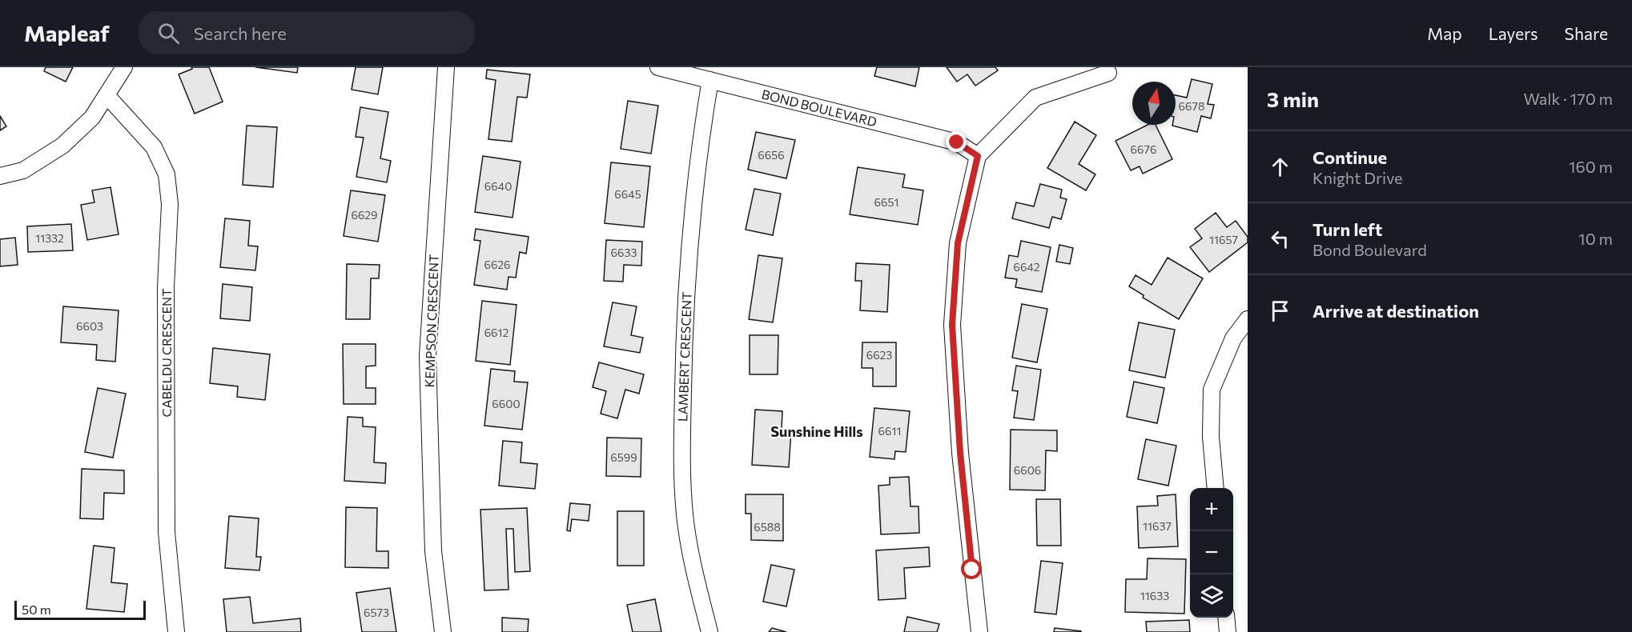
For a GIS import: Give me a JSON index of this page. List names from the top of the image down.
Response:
{
  "streets": {
    "street": [
      "BOND BOULEVARD",
      "KEMPSON CRESCENT",
      "CABELDU CRESCENT",
      "LAMBERT CRESCENT"
    ]
  },
  "crossings": [
    ["BOND BOULEVARD", "LAMBERT CRESCENT"]
  ],
  "districts": ["Sunshine Hills"],
  "house_numbers": [
    "6678",
    "6676",
    "6656",
    "6640",
    "6645",
    "6651",
    "6629",
    "11332",
    "11657",
    "6633",
    "6626",
    "6642",
    "6603",
    "6612",
    "6623",
    "6600",
    "6611",
    "6599",
    "6606",
    "11637",
    "6588",
    "11633",
    "6573"
  ],
  "scale_bar": "50 m",
  "north": "top",
  "page": {
    "header": "Mapleaf",
    "search": "Search here",
    "nav": ["Map", "Layers", "Share"],
    "heading": ["3 min", "Walk · 170 m"],
    "list": [
      ["Continue", "Knight Drive", "160 m"],
      ["Turn left", "Bond Boulevard", "10 m"],
      "Arrive at destination"
    ],
    "map_buttons": ["+", "−"],
    "scale": "50 m"
  }
}
